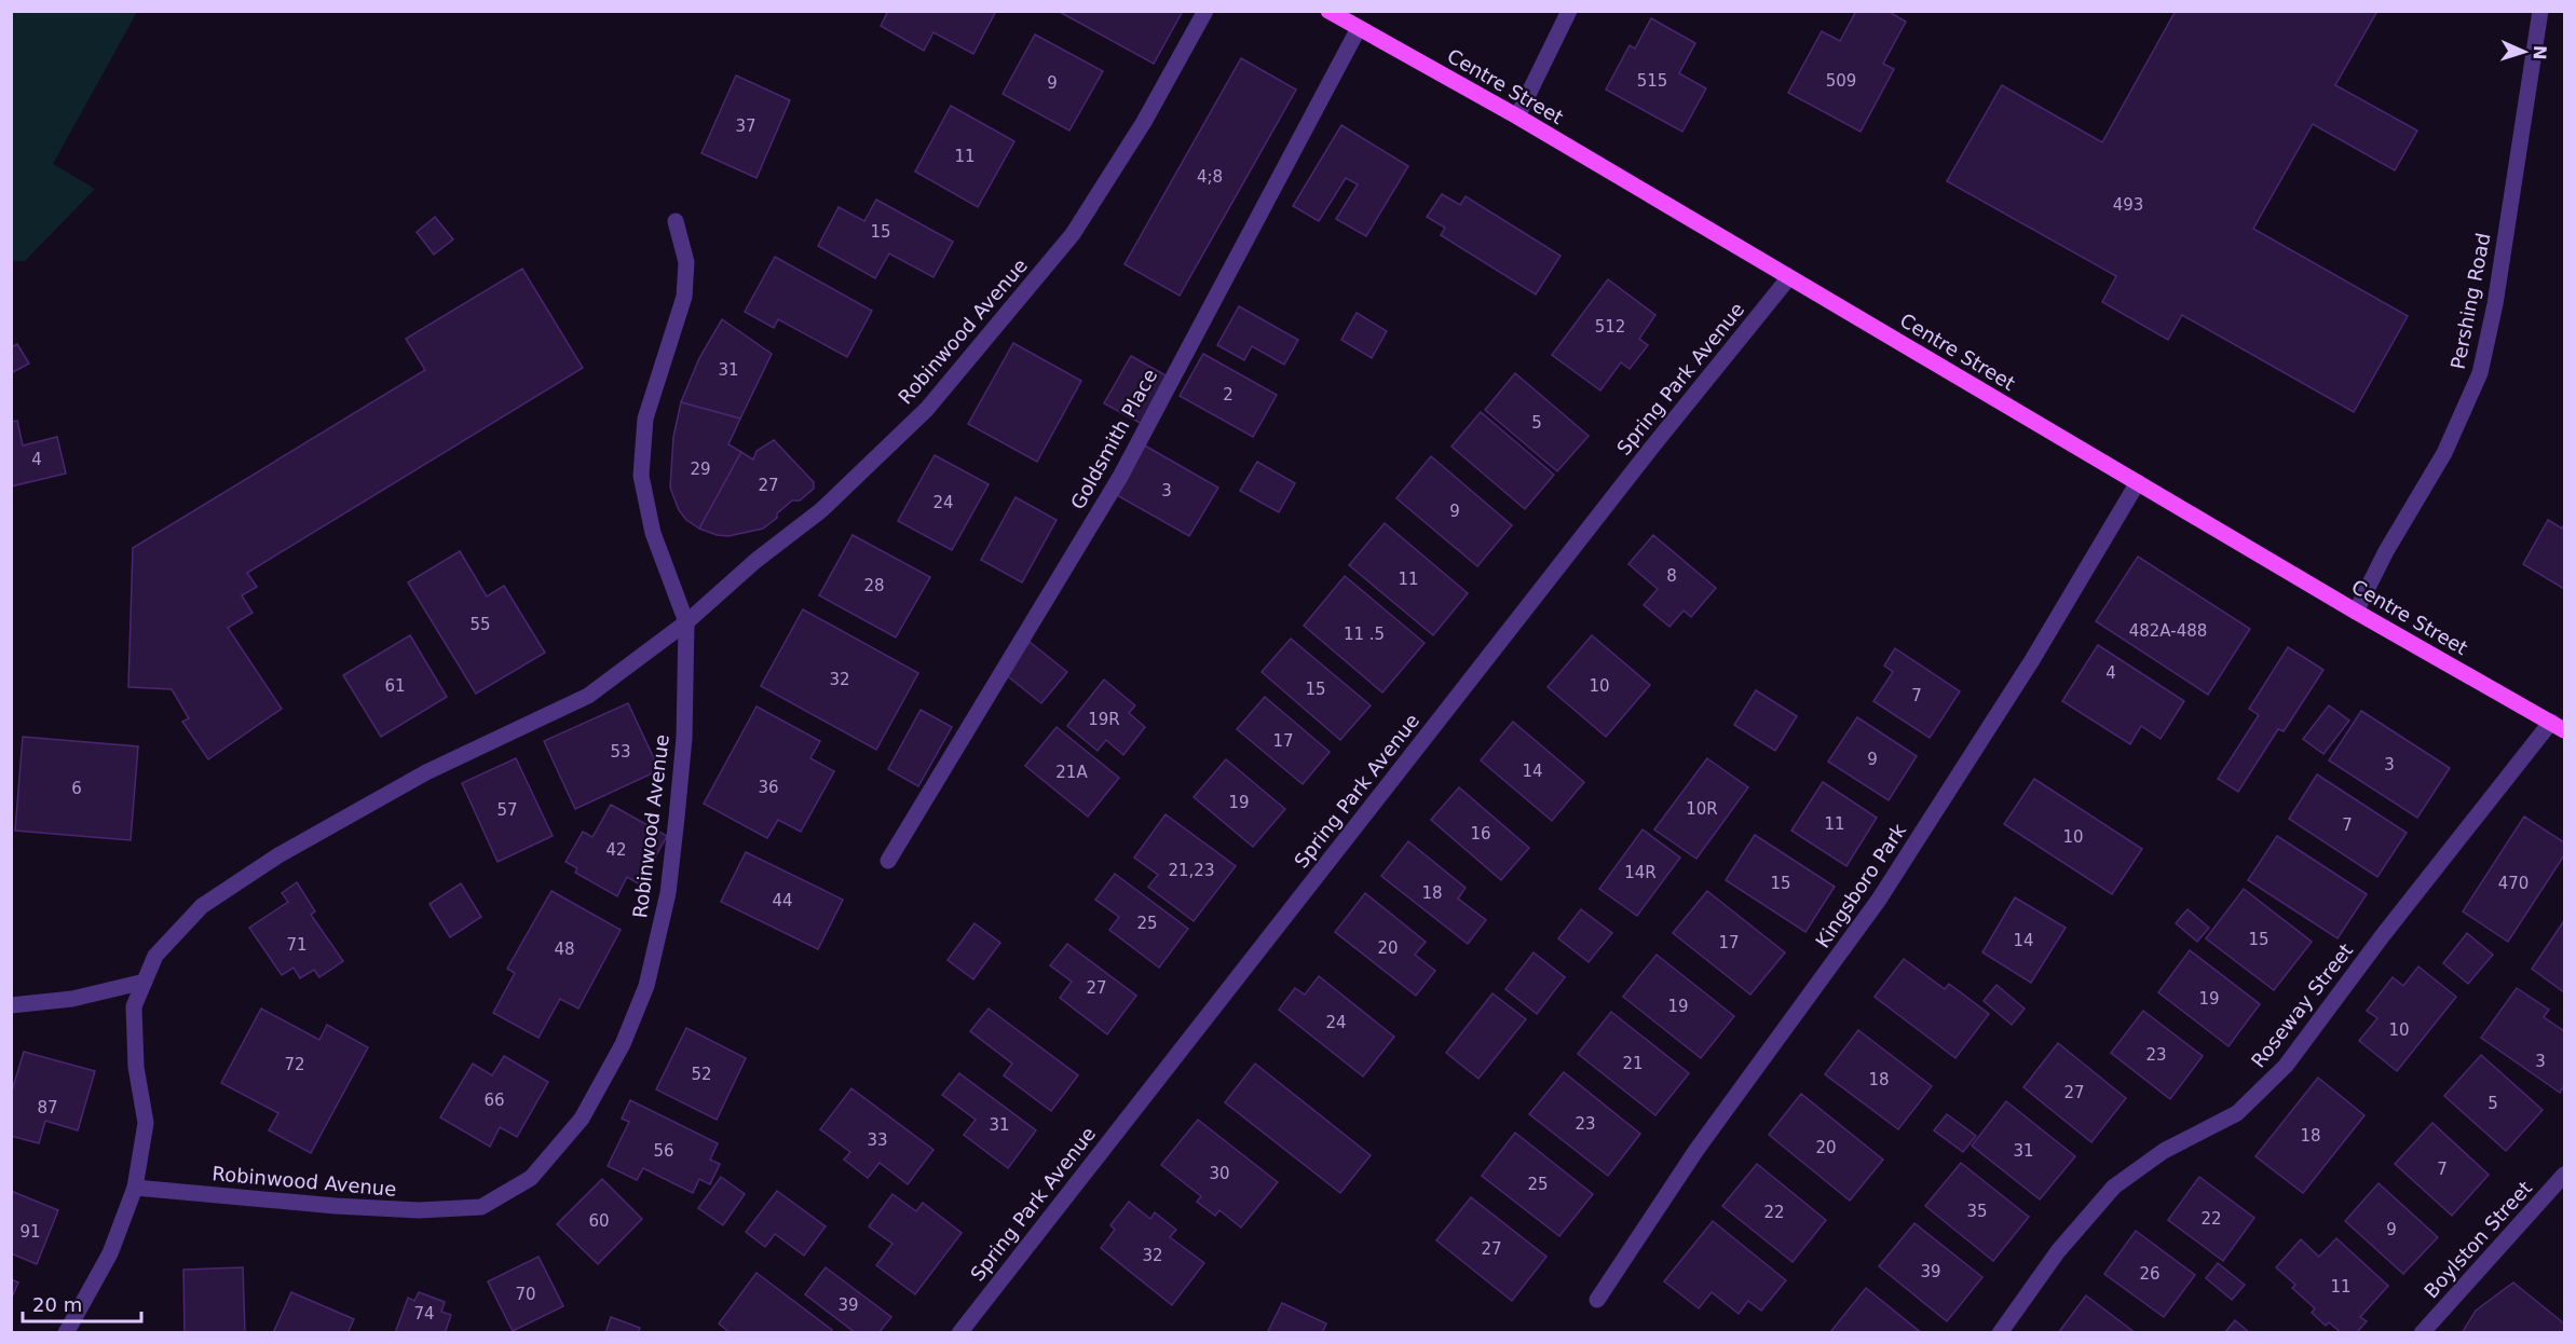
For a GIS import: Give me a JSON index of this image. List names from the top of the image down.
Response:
{
  "streets": {
    "main road": ["Centre Street"],
    "street": [
      "Pershing Road",
      "Robinwood Avenue",
      "Spring Park Avenue",
      "Goldsmith Place",
      "Kingsboro Park",
      "Roseway Street",
      "Boylston Street"
    ]
  },
  "crossings": [
    ["Centre Street", "Pershing Road"],
    ["Centre Street", "Spring Park Avenue"],
    ["Centre Street", "Goldsmith Place"],
    ["Centre Street", "Kingsboro Park"],
    ["Centre Street", "Roseway Street"]
  ],
  "house_numbers": [
    "515",
    "509",
    "9",
    "37",
    "11",
    "4;8",
    "493",
    "15",
    "512",
    "31",
    "2",
    "5",
    "4",
    "29",
    "27",
    "3",
    "24",
    "9",
    "8",
    "11",
    "28",
    "55",
    "482A-488",
    "11 .5",
    "4",
    "32",
    "61",
    "10",
    "15",
    "7",
    "19R",
    "17",
    "53",
    "9",
    "3",
    "14",
    "21A",
    "36",
    "6",
    "19",
    "10R",
    "57",
    "11",
    "7",
    "16",
    "10",
    "42",
    "21,23",
    "14R",
    "15",
    "470",
    "18",
    "44",
    "25",
    "15",
    "14",
    "17",
    "71",
    "20",
    "48",
    "27",
    "19",
    "19",
    "24",
    "10",
    "23",
    "3",
    "21",
    "72",
    "52",
    "18",
    "27",
    "66",
    "5",
    "87",
    "23",
    "31",
    "18",
    "33",
    "20",
    "56",
    "31",
    "7",
    "30",
    "25",
    "35",
    "22",
    "22",
    "60",
    "9",
    "91",
    "27",
    "32",
    "39",
    "26",
    "11",
    "70",
    "39",
    "74"
  ],
  "scale_bar": "20 m",
  "north": "right"
}
